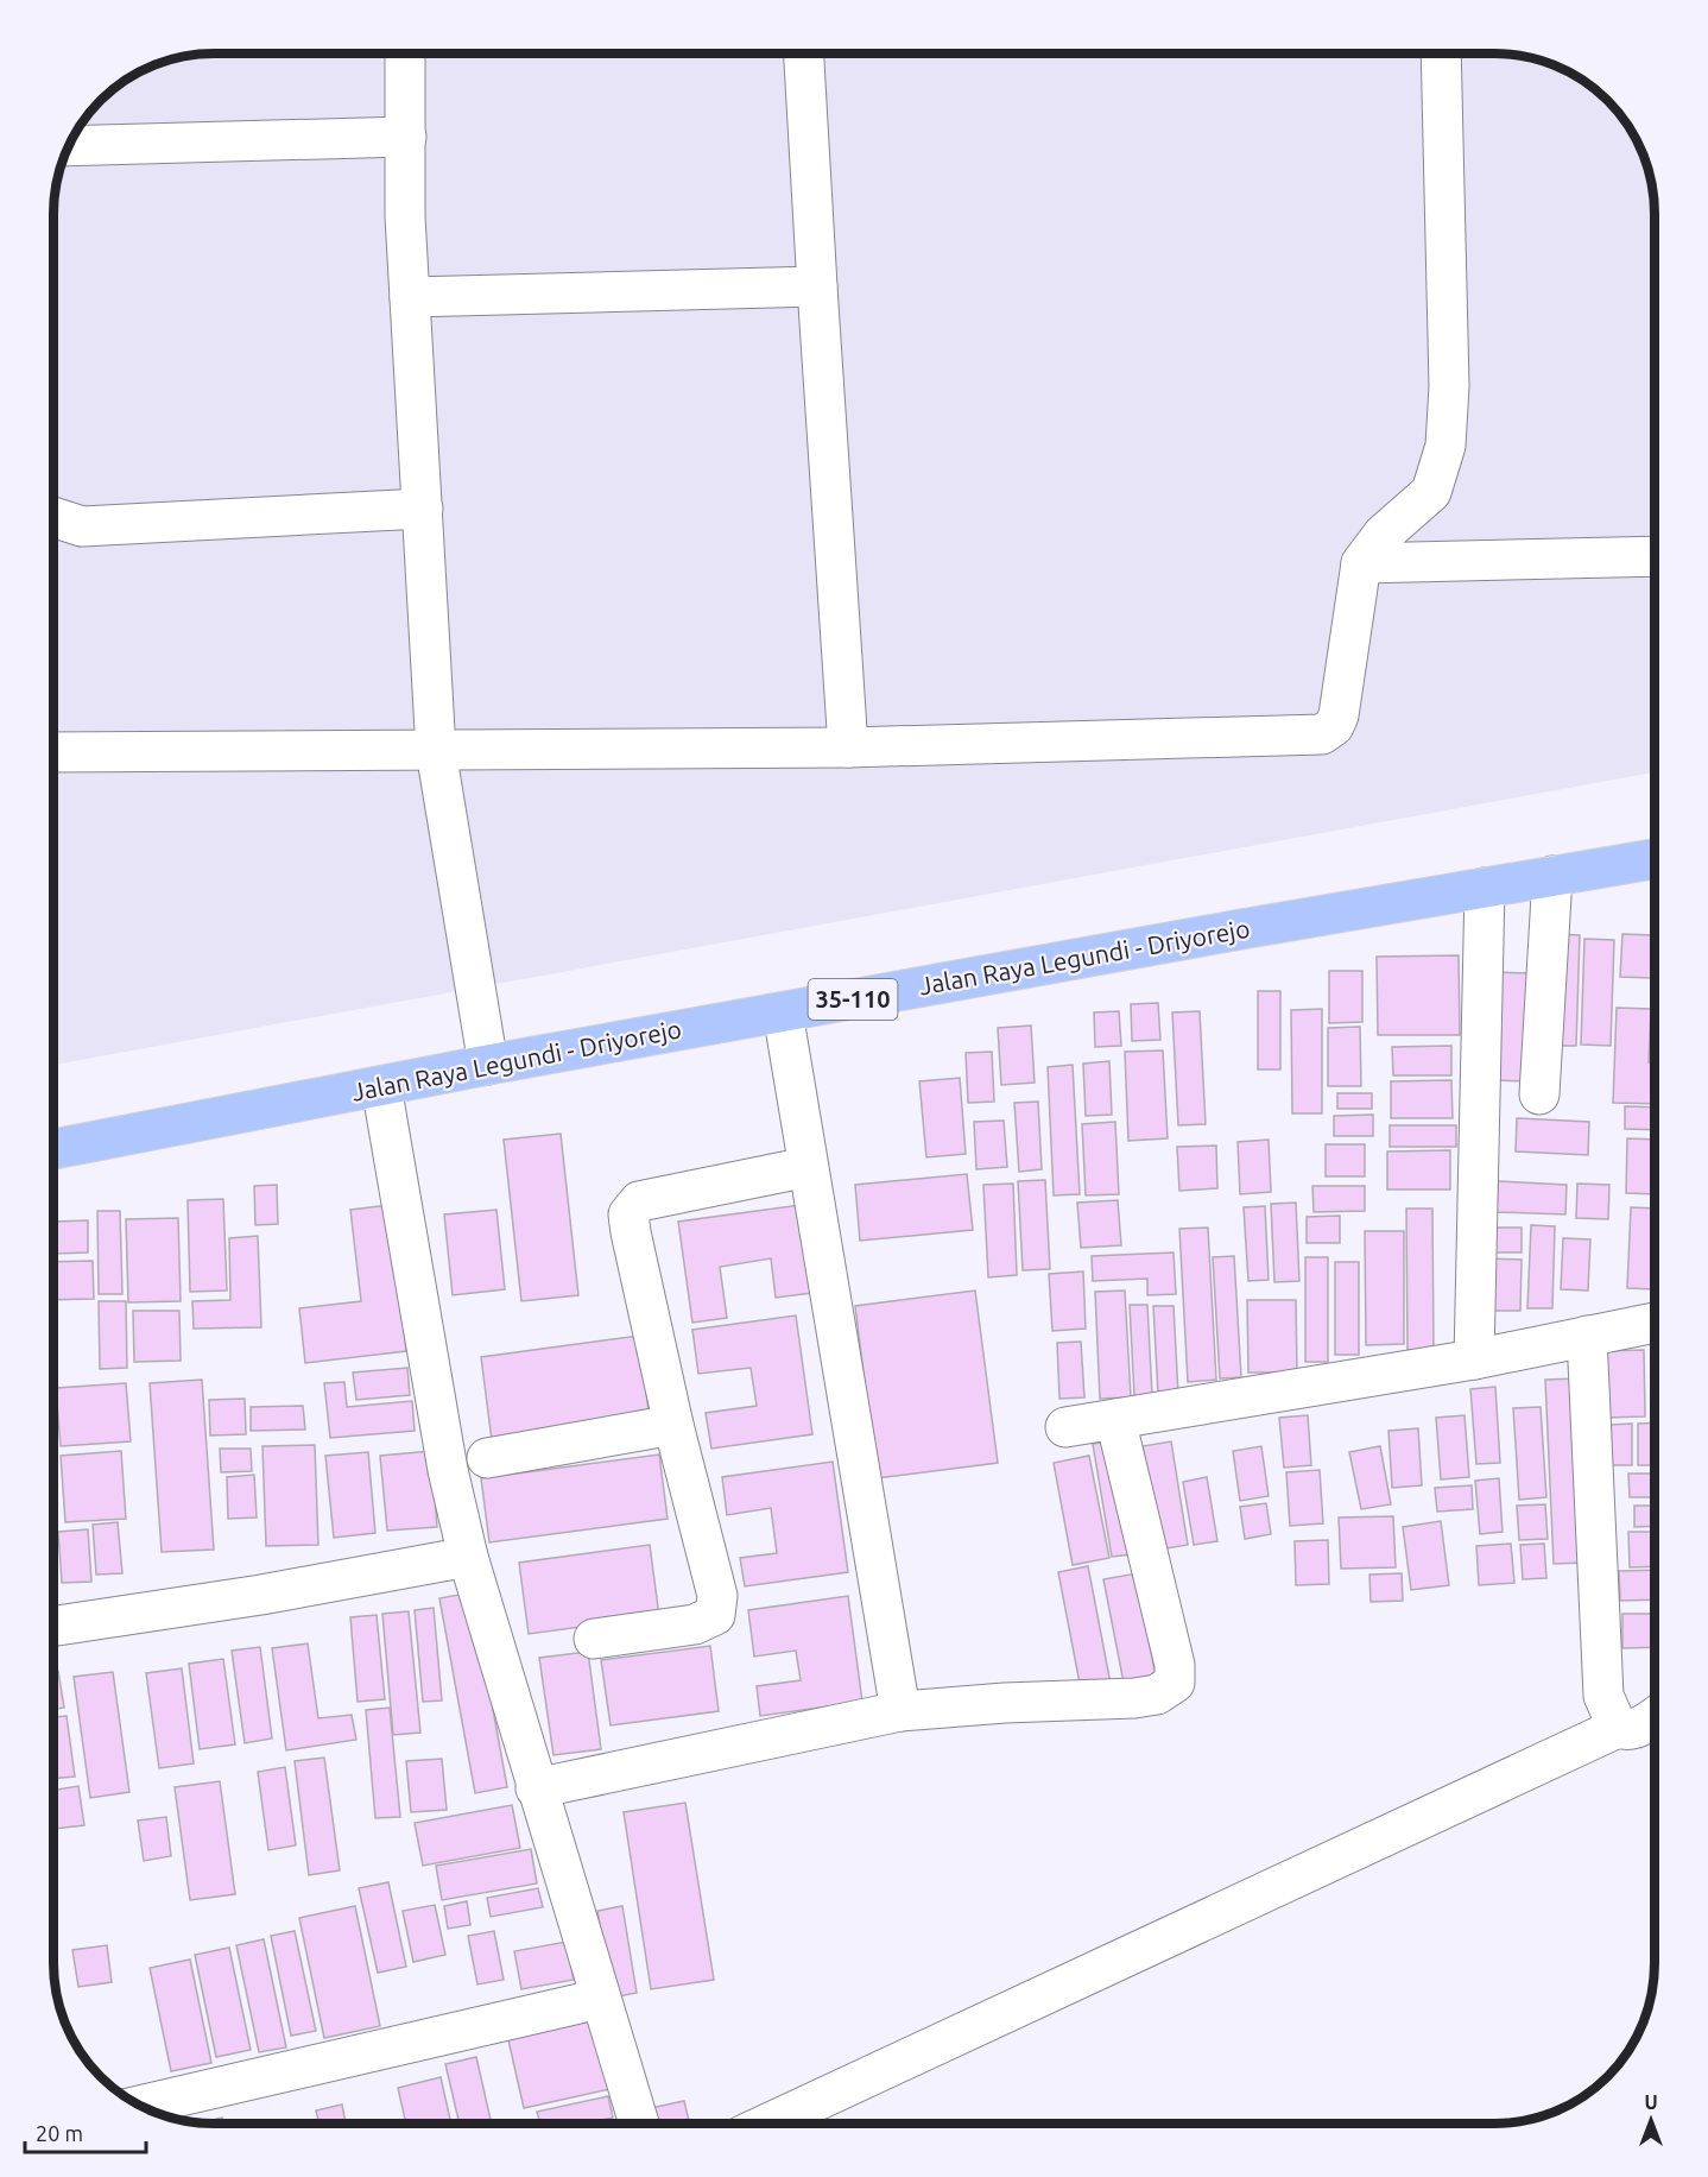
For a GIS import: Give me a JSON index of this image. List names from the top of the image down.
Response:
{
  "streets": {
    "main road": ["Jalan Raya Legundi - Driyorejo", "35-110"]
  },
  "scale_bar": "20 m",
  "north": "top"
}
